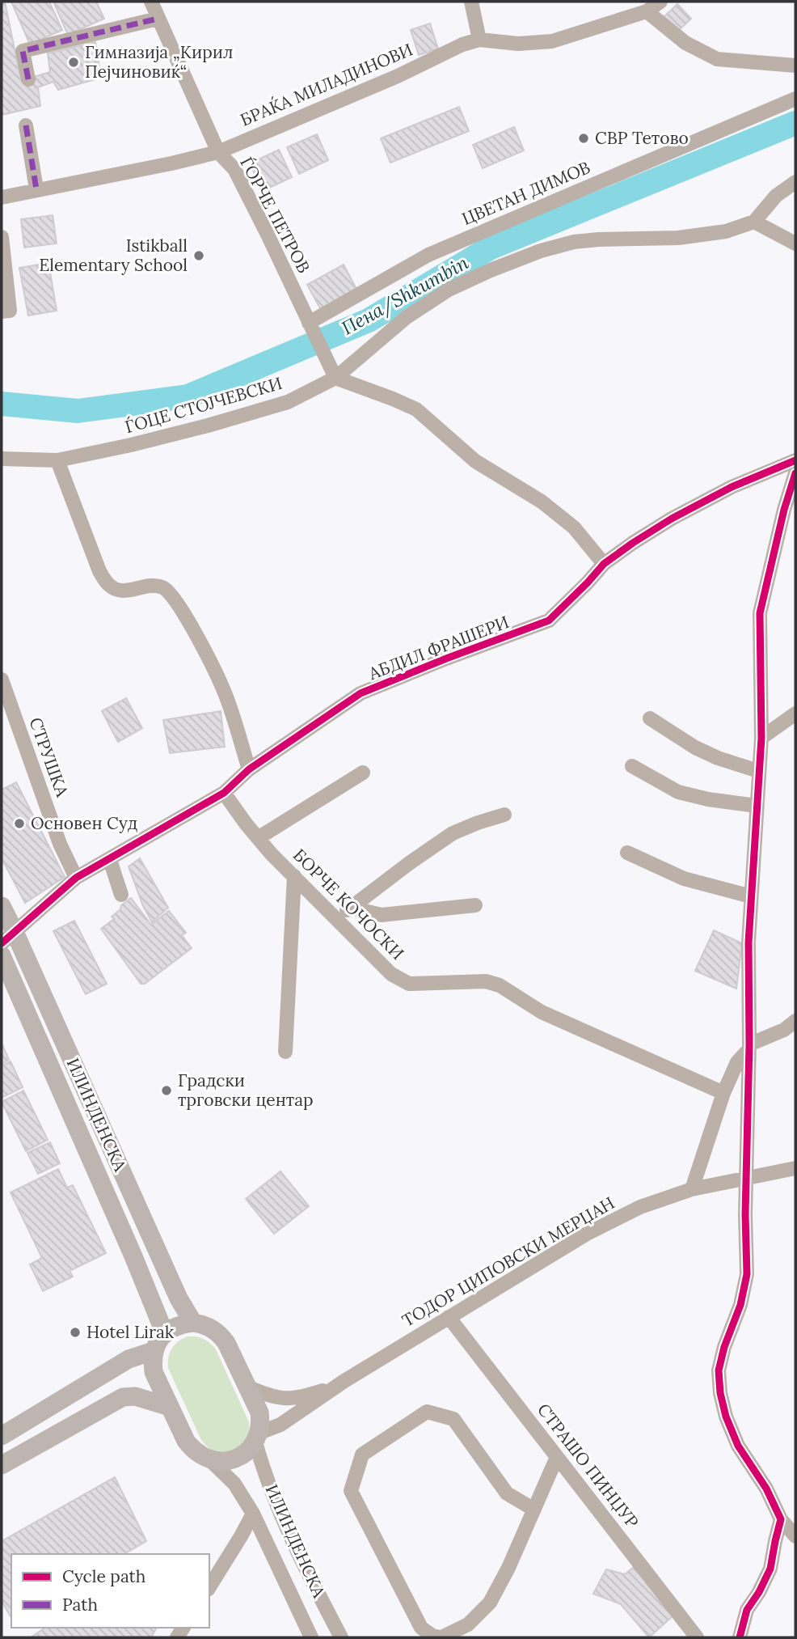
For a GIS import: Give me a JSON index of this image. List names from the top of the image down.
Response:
{
  "streets": {
    "main road": ["ИЛИНДЕНСКА"],
    "street": [
      "БРАЌА МИЛАДИНОВИ",
      "ЦВЕТАН ДИМОВ",
      "ЃОРЧЕ ПЕТРОВ",
      "ЃОЦЕ СТОЈЧЕВСКИ",
      "АБДИЛ ФРАШЕРИ",
      "СТРУШКА",
      "БОРЧЕ КОЧОСКИ",
      "ТОДОР ЦИПОВСКИ МЕРЏАН",
      "СТРАШО ПИНЏУР"
    ]
  },
  "crossings": [
    ["БРАЌА МИЛАДИНОВИ", "ЃОРЧЕ ПЕТРОВ"],
    ["ЦВЕТАН ДИМОВ", "ЃОРЧЕ ПЕТРОВ"],
    ["ЃОРЧЕ ПЕТРОВ", "ЃОЦЕ СТОЈЧЕВСКИ"],
    ["АБДИЛ ФРАШЕРИ", "СТРУШКА"],
    ["АБДИЛ ФРАШЕРИ", "БОРЧЕ КОЧОСКИ"],
    ["АБДИЛ ФРАШЕРИ", "ИЛИНДЕНСКА"],
    ["ИЛИНДЕНСКА", "ТОДОР ЦИПОВСКИ МЕРЏАН"],
    ["ТОДОР ЦИПОВСКИ МЕРЏАН", "СТРАШО ПИНЏУР"]
  ],
  "water": ["Пена/Shkumbin"],
  "places": [
    "Гимназија „Кирил Пејчиновиќ“",
    "СВР Тетово",
    "Istikball Elementary School",
    "Основен Суд",
    "Градски трговски центар",
    "Hotel Lirak"
  ],
  "legend": ["Cycle path", "Path"]
}
